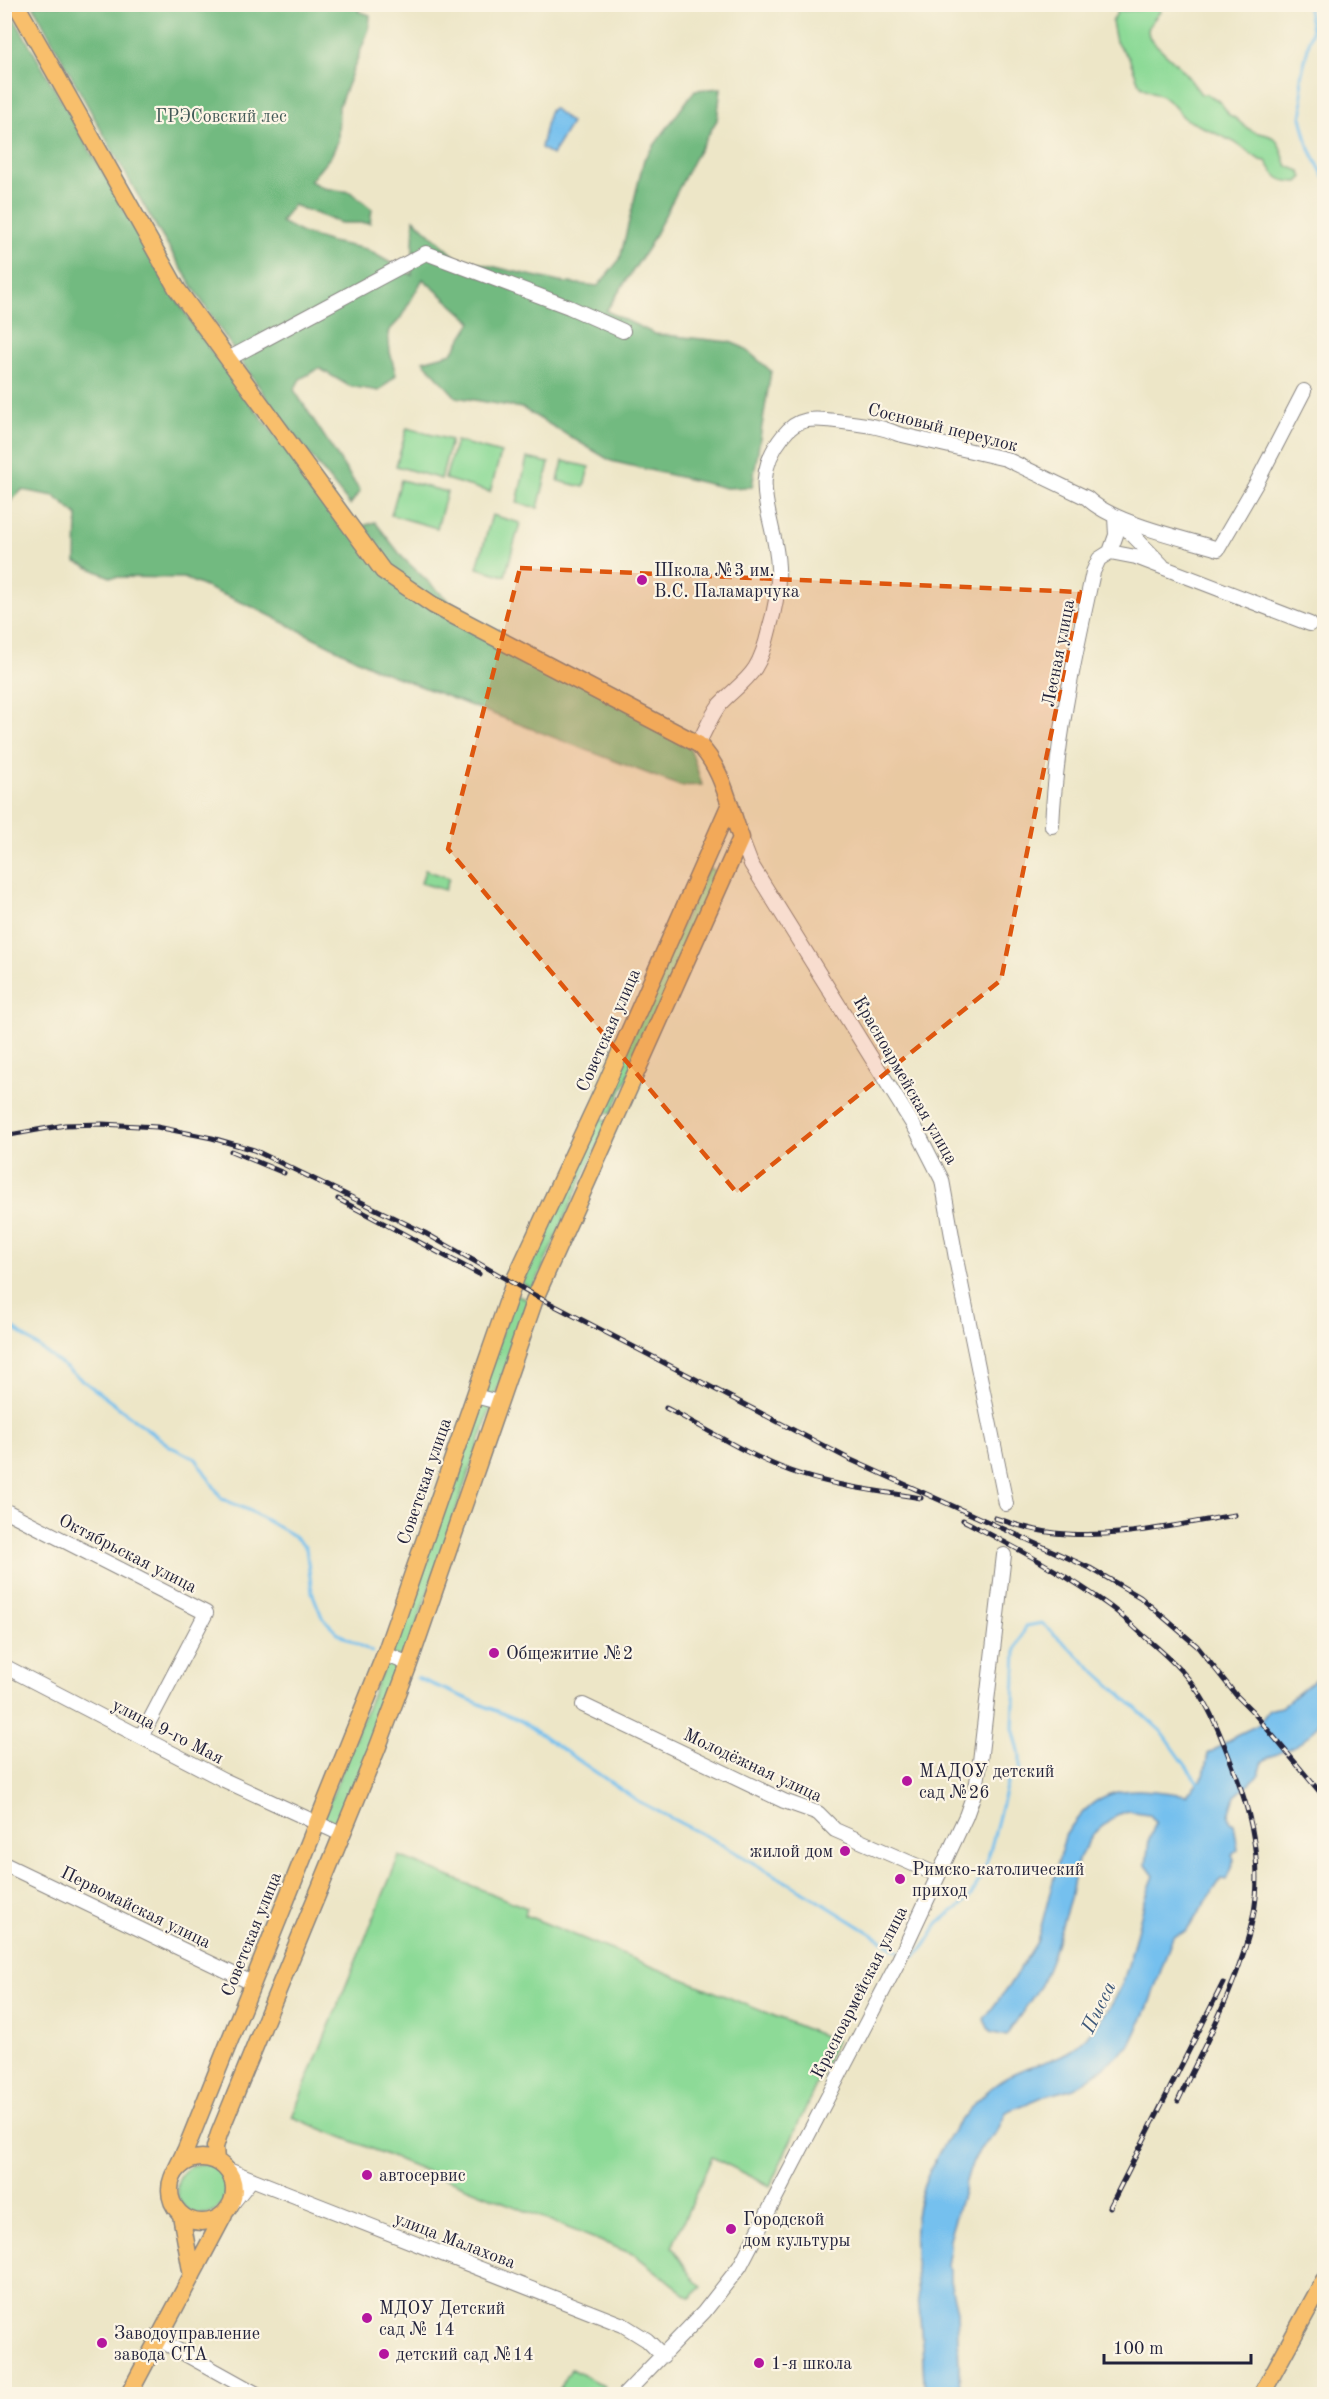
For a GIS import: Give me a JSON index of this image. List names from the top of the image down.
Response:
{
  "streets": {
    "main road": ["Советская улица", "Красноармейская улица"],
    "street": [
      "Сосновый переулок",
      "Лесная улица",
      "Октябрьская улица",
      "улица 9-го Мая",
      "Молодёжная улица",
      "Первомайская улица",
      "улица Малахова"
    ]
  },
  "crossings": [
    ["Сосновый переулок", "Красноармейская улица"],
    ["Советская улица", "Красноармейская улица"],
    ["Советская улица", "улица 9-го Мая"],
    ["Советская улица", "Первомайская улица"],
    ["Советская улица", "улица Малахова"],
    ["Красноармейская улица", "Молодёжная улица"],
    ["Красноармейская улица", "улица Малахова"],
    ["Октябрьская улица", "улица 9-го Мая"]
  ],
  "water": ["Писса"],
  "parks": ["ГРЭСовский лес"],
  "places": [
    "Школа №3 им. В.С. Паламарчука",
    "Общежитие №2",
    "МАДОУ детский сад №26",
    "жилой дом",
    "Римско-католический приход",
    "автосервис",
    "Городской дом культуры",
    "МДОУ Детский сад № 14",
    "Заводоуправление завода СТА",
    "детский сад №14",
    "1-я школа"
  ],
  "scale_bar": "100 m"
}
